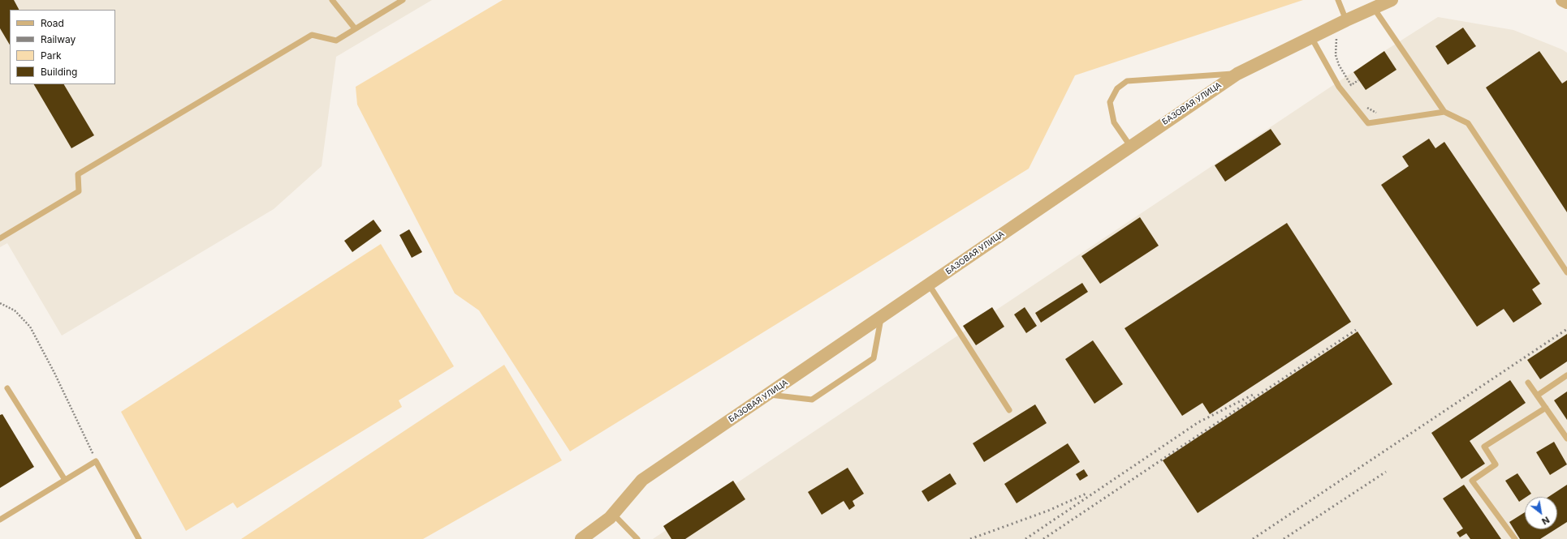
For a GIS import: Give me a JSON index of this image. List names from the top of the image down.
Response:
{
  "streets": {
    "street": ["БАЗОВАЯ УЛИЦА"]
  },
  "legend": [
    "Road",
    "Railway",
    "Park",
    "Building"
  ],
  "north": "bottom right"
}
